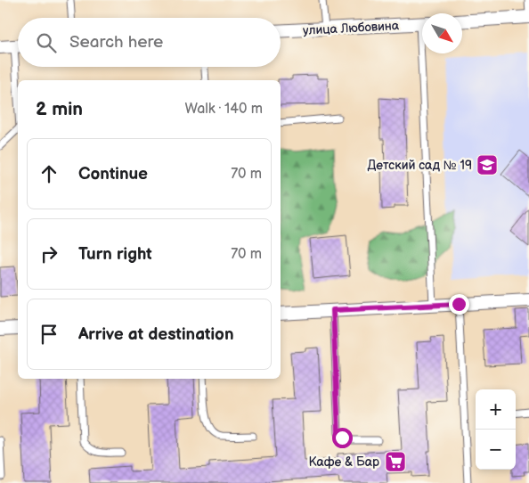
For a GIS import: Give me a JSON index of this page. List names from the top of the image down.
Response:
{
  "streets": {
    "street": ["улица Любовина"]
  },
  "places": {
    "school or university": ["Детский сад № 19"],
    "supermarket": ["Кафе & Бар"]
  },
  "north": "bottom right",
  "page": {
    "search": "Search here",
    "heading": ["2 min", "Walk · 140 m"],
    "list": [
      ["Continue", "70 m"],
      ["Turn right", "70 m"],
      "Arrive at destination"
    ],
    "map_buttons": ["+", "−"]
  }
}
